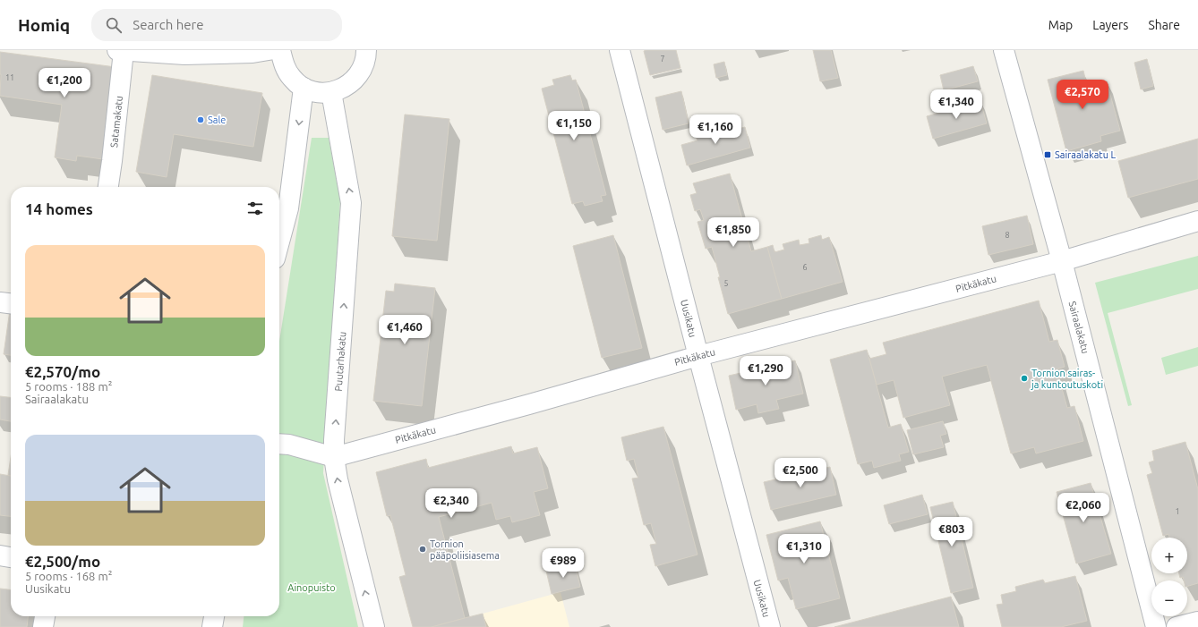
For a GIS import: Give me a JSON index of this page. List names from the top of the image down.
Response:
{
  "streets": {
    "street": [
      "Satamakatu",
      "Pitkäkatu",
      "Uusikatu",
      "Sairaalakatu",
      "Puutarhakatu"
    ]
  },
  "crossings": [
    ["Pitkäkatu", "Uusikatu"],
    ["Pitkäkatu", "Sairaalakatu"],
    ["Pitkäkatu", "Puutarhakatu"]
  ],
  "one_way": ["Puutarhakatu"],
  "parks": ["Ainopuisto"],
  "places": {
    "other": ["Sale", "Tornion sairas- ja kuntoutuskoti", "Tornion pääpoliisiasema"],
    "transit": ["Sairaalakatu L"]
  },
  "house_numbers": [
    "7",
    "11",
    "8",
    "6",
    "5",
    "1"
  ],
  "page": {
    "header": "Homiq",
    "search": "Search here",
    "nav": ["Map", "Layers", "Share"],
    "price": [
      "€1,200",
      "€2,570",
      "€1,340",
      "€1,150",
      "€1,160",
      "€1,850",
      "€1,460",
      "€1,290",
      "€2,500",
      "€2,340",
      "€2,060",
      "€803",
      "€1,310",
      "€989"
    ],
    "heading": "14 homes",
    "list": [
      {
        "name": "€2,570/mo",
        "note": "5 rooms · 188 m² · Sairaalakatu"
      },
      {
        "name": "€2,500/mo",
        "note": "5 rooms · 168 m² · Uusikatu"
      }
    ],
    "map_buttons": ["+", "−"]
  }
}
